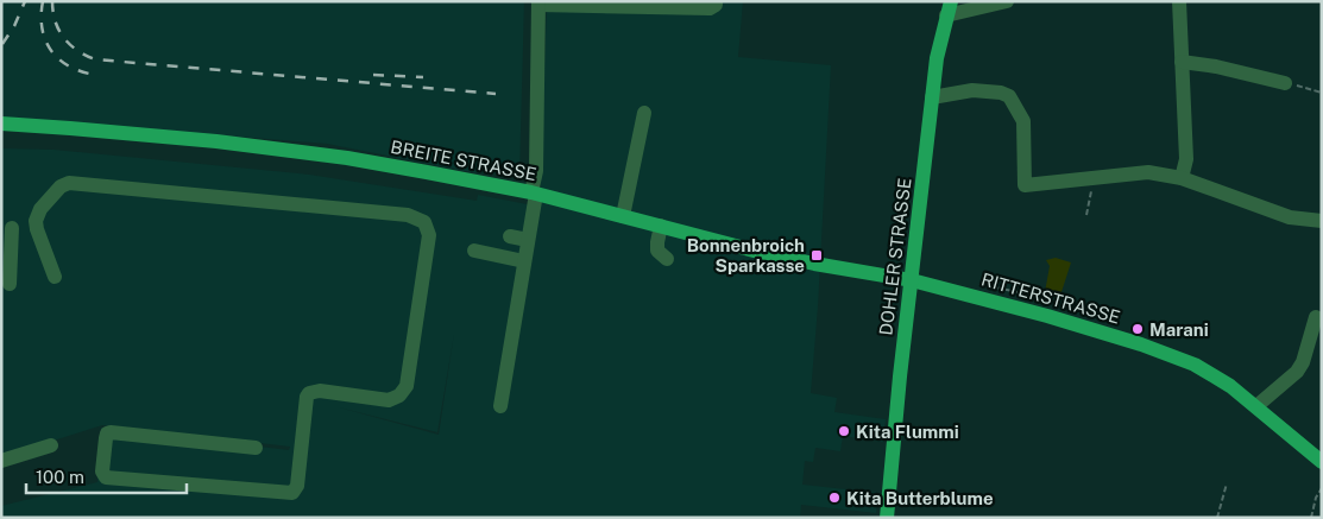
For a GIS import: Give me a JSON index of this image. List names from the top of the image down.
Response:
{
  "streets": {
    "main road": ["BREITE STRASSE", "DOHLER STRASSE", "RITTERSTRASSE"]
  },
  "crossings": [
    ["BREITE STRASSE", "DOHLER STRASSE"],
    ["BREITE STRASSE", "RITTERSTRASSE"],
    ["DOHLER STRASSE", "RITTERSTRASSE"]
  ],
  "places": {
    "transit": ["Bonnenbroich Sparkasse"],
    "other": ["Marani", "Kita Flummi", "Kita Butterblume"]
  },
  "scale_bar": "100 m"
}
